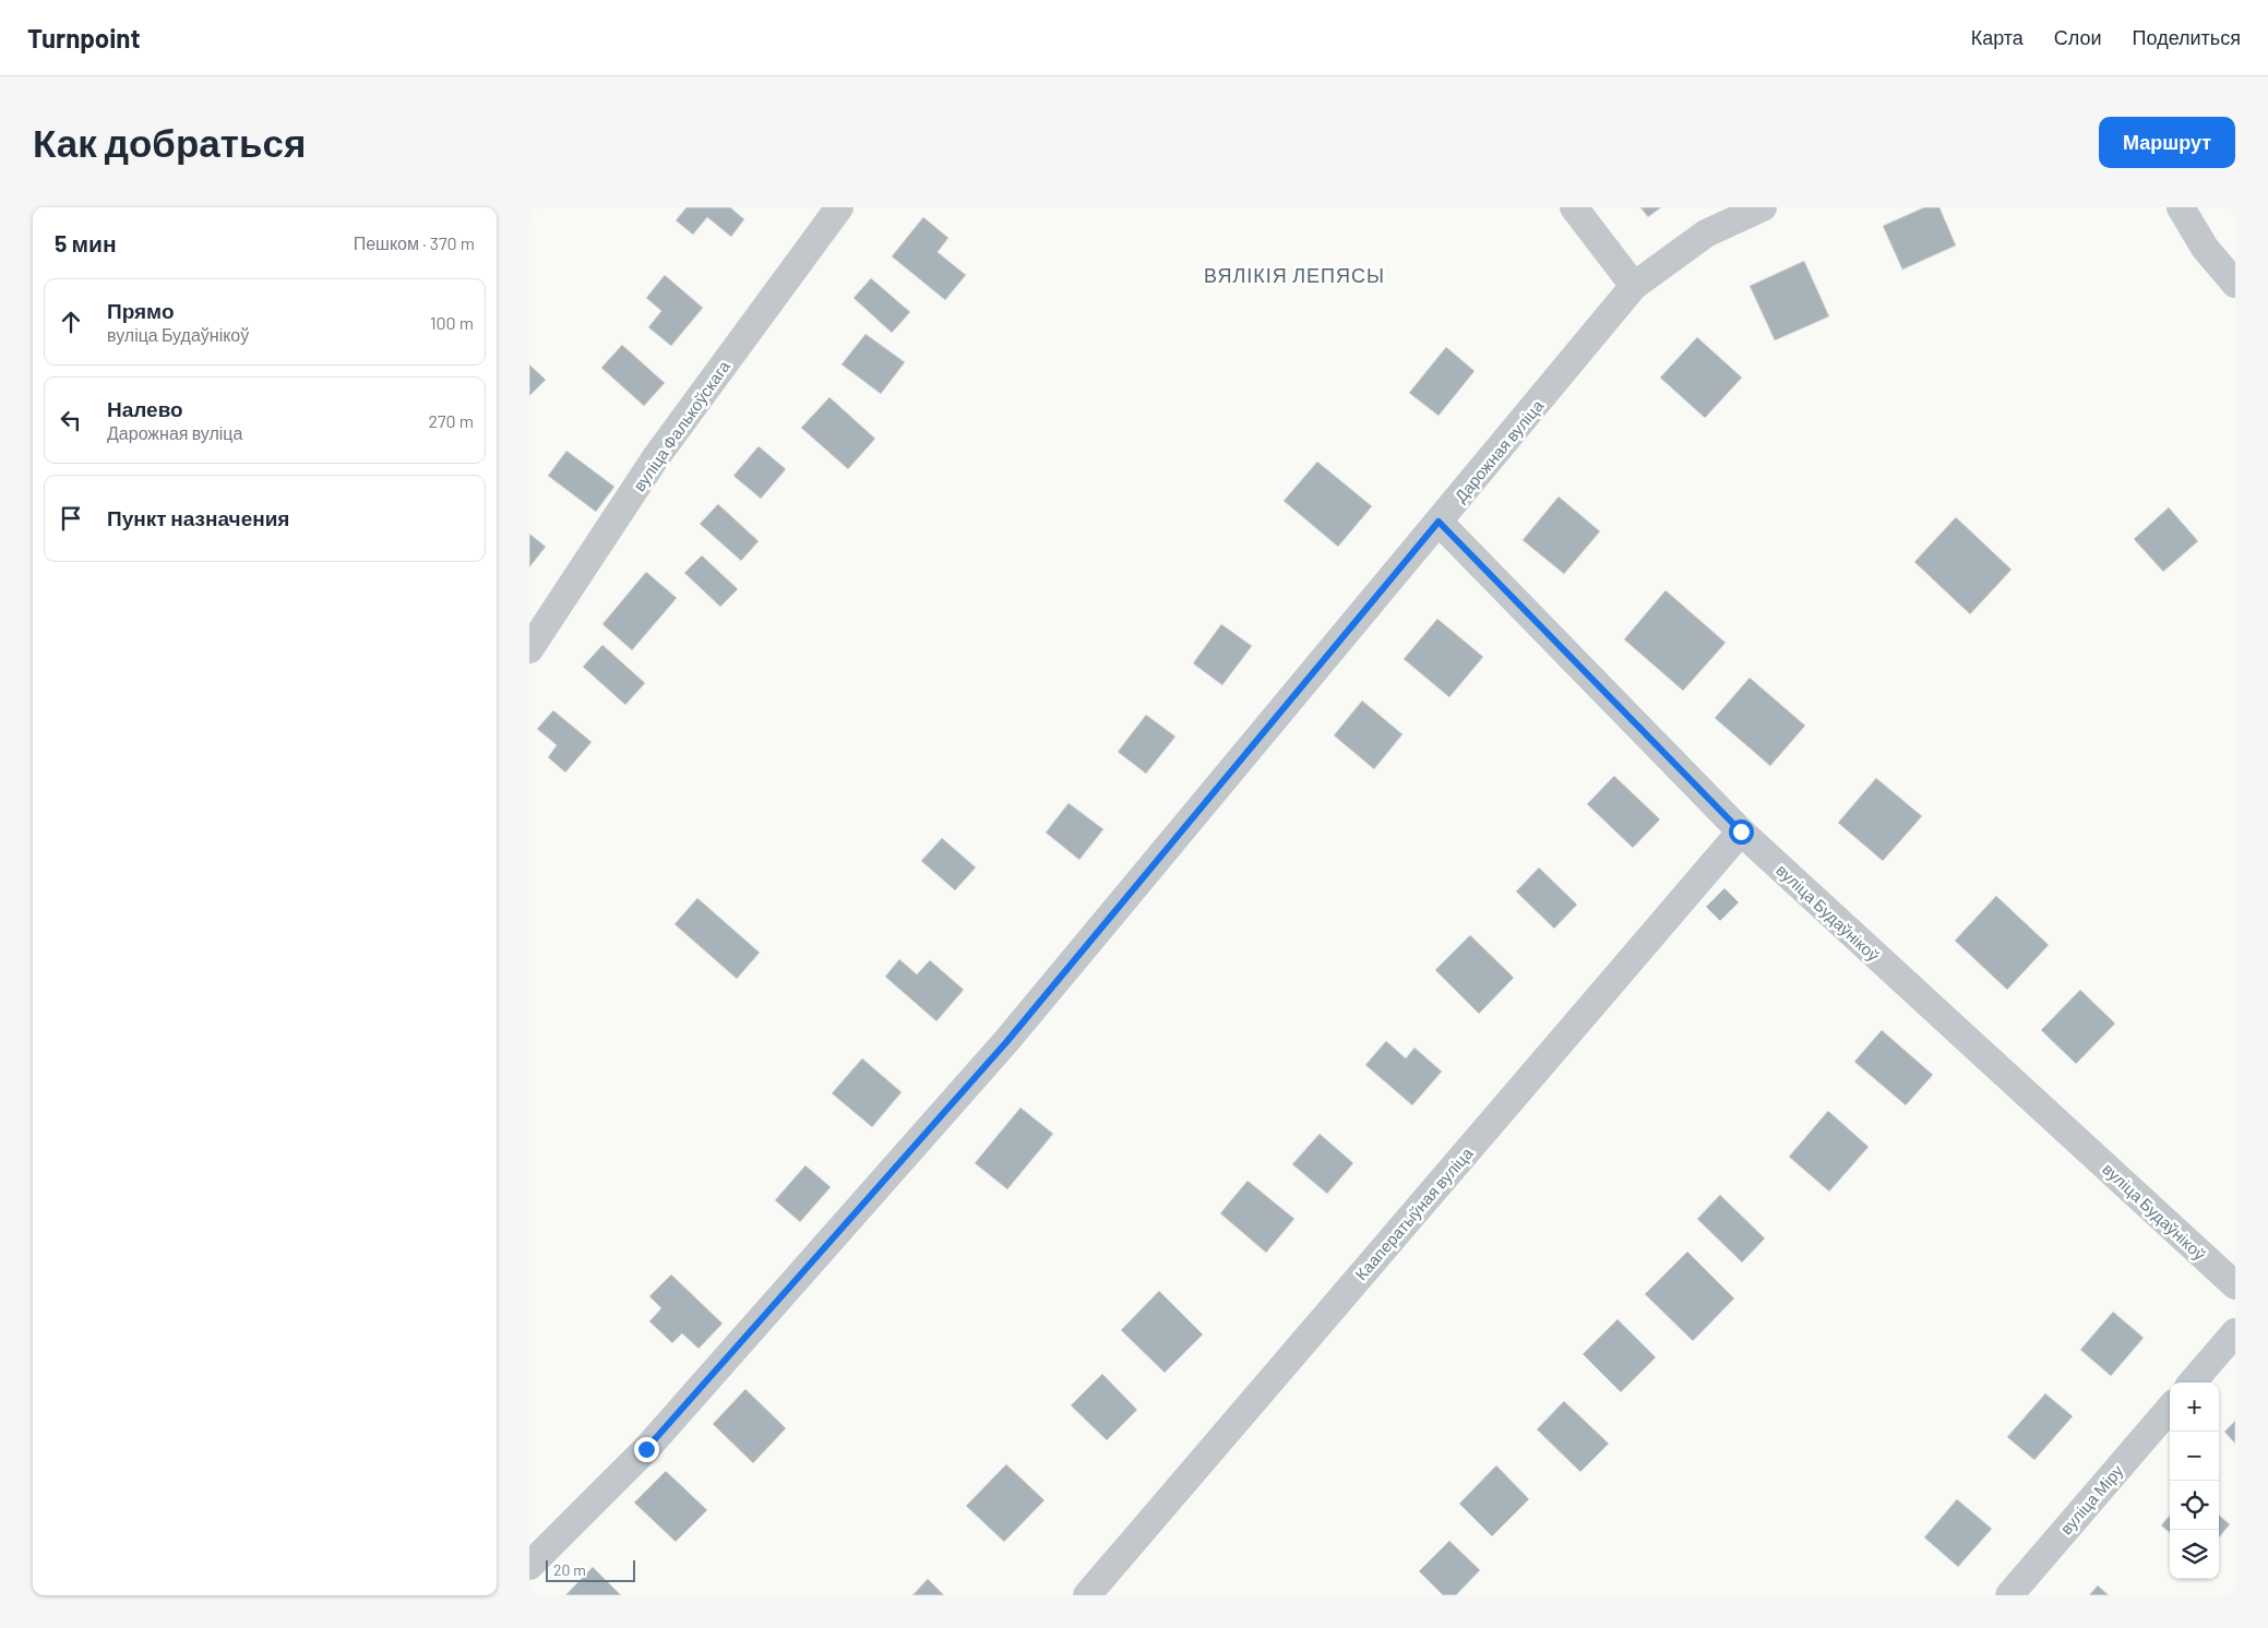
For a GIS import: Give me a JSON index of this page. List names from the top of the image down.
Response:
{
  "streets": {
    "street": [
      "вуліца Фалькоўскага",
      "Дарожная вуліца",
      "вуліца Будаўнікоў",
      "Кааператыўная вуліца",
      "вуліца Міру"
    ]
  },
  "crossings": [
    ["Дарожная вуліца", "вуліца Будаўнікоў"],
    ["вуліца Будаўнікоў", "Кааператыўная вуліца"]
  ],
  "districts": ["ВЯЛІКІЯ ЛЕПЯСЫ"],
  "scale_bar": "20 m",
  "page": {
    "header": "Turnpoint",
    "nav": ["Карта", "Слои", "Поделиться"],
    "buttons": "Маршрут",
    "title": "Как добраться",
    "heading": ["5 мин", "Пешком · 370 m"],
    "list": [
      ["Прямо", "вуліца Будаўнікоў", "100 m"],
      ["Налево", "Дарожная вуліца", "270 m"],
      "Пункт назначения"
    ],
    "map_buttons": ["+", "−"],
    "scale": "20 m"
  }
}
